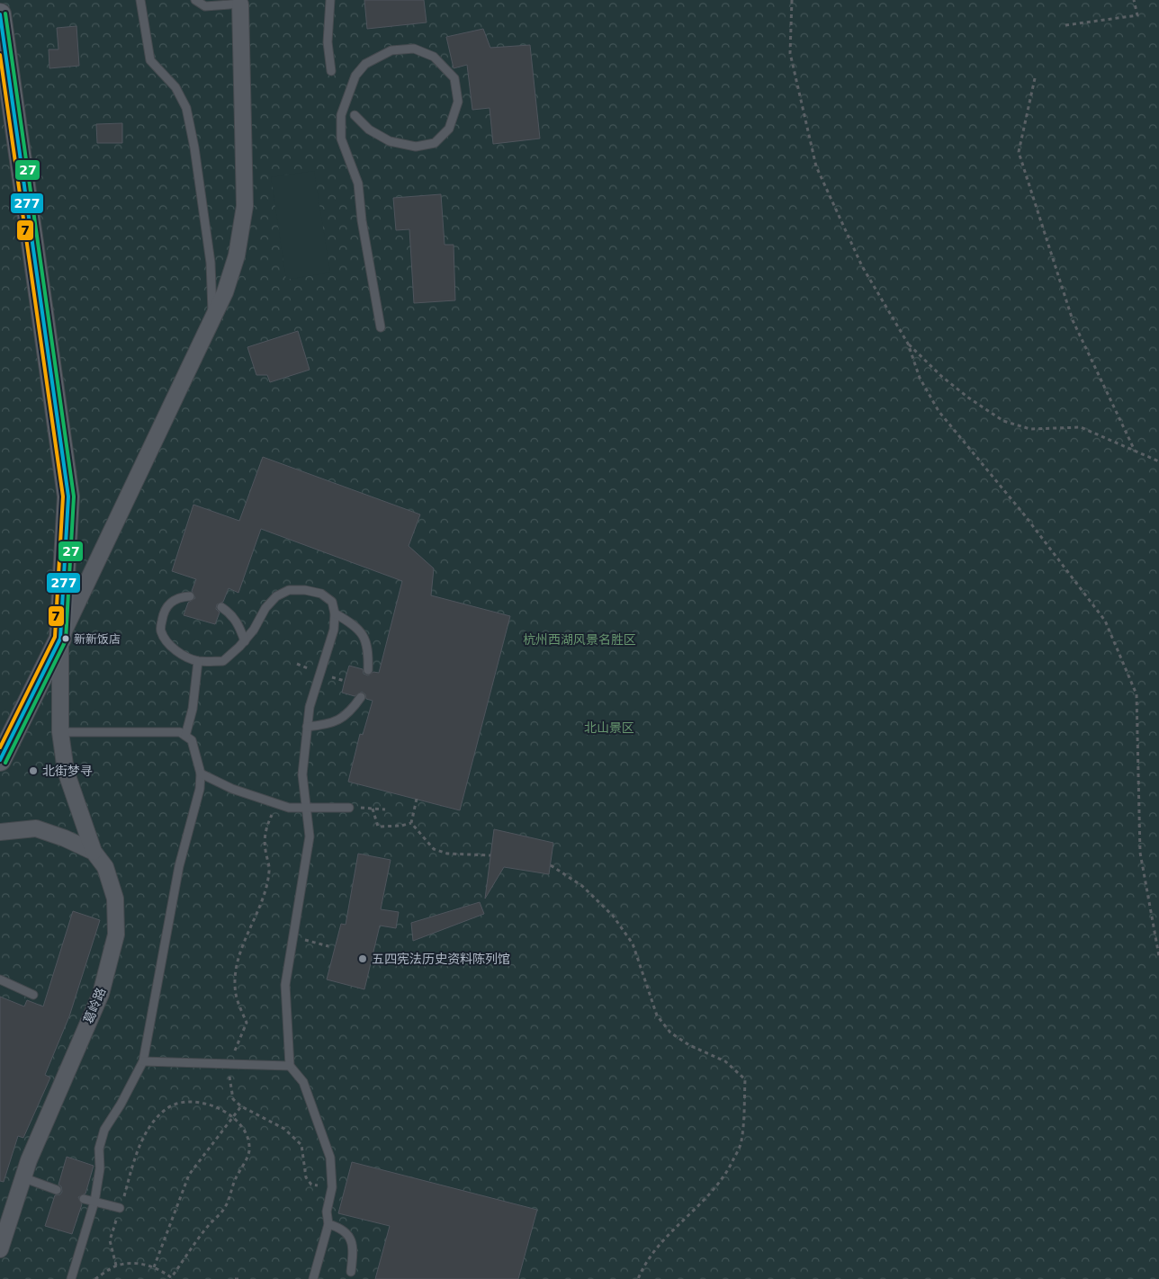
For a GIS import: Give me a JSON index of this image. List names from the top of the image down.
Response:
{
  "streets": {
    "street": ["葛岭路"]
  },
  "parks": ["杭州西湖风景名胜区", "北山景区"],
  "places": ["新新饭店", "北街梦寻", "五四宪法历史资料陈列馆"],
  "lines": ["transit line 27", "transit line 277", "transit line 7"]
}
